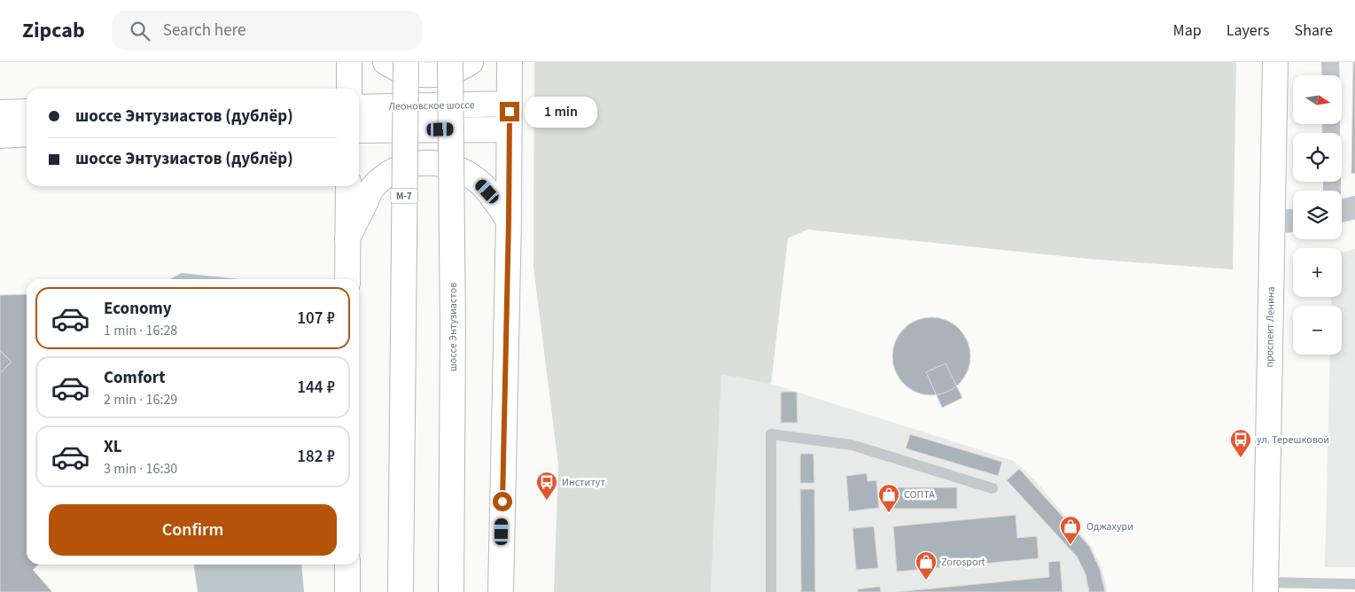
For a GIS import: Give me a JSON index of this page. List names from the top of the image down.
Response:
{
  "streets": {
    "main road": [
      "Леоновское шоссе",
      "М-7",
      "шоссе Энтузиастов",
      "проспект Ленина"
    ]
  },
  "places": {
    "bus stop": ["ул. Терешковой", "Институт"],
    "shop": ["СОПТА", "Оджахури", "Zorosport"]
  },
  "north": "right",
  "page": {
    "header": "Zipcab",
    "search": "Search here",
    "nav": ["Map", "Layers", "Share"],
    "map_buttons": ["+", "−"],
    "banner": ["шоссе Энтузиастов (дублёр)", "шоссе Энтузиастов (дублёр)"],
    "bubble": "1 min",
    "list": [
      {
        "name": "Economy",
        "note": "1 min · 16:28",
        "value": "107 ₽"
      },
      {
        "name": "Comfort",
        "note": "2 min · 16:29",
        "value": "144 ₽"
      },
      {
        "name": "XL",
        "note": "3 min · 16:30",
        "value": "182 ₽"
      }
    ],
    "buttons": "Confirm"
  }
}
